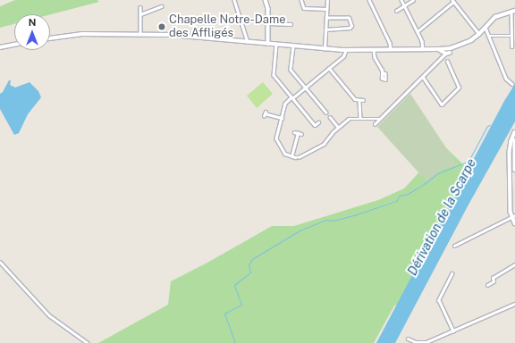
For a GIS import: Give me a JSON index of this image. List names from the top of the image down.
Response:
{
  "water": ["Dérivation de la Scarpe"],
  "places": ["Chapelle Notre-Dame des Affligés"],
  "north": "top"
}
